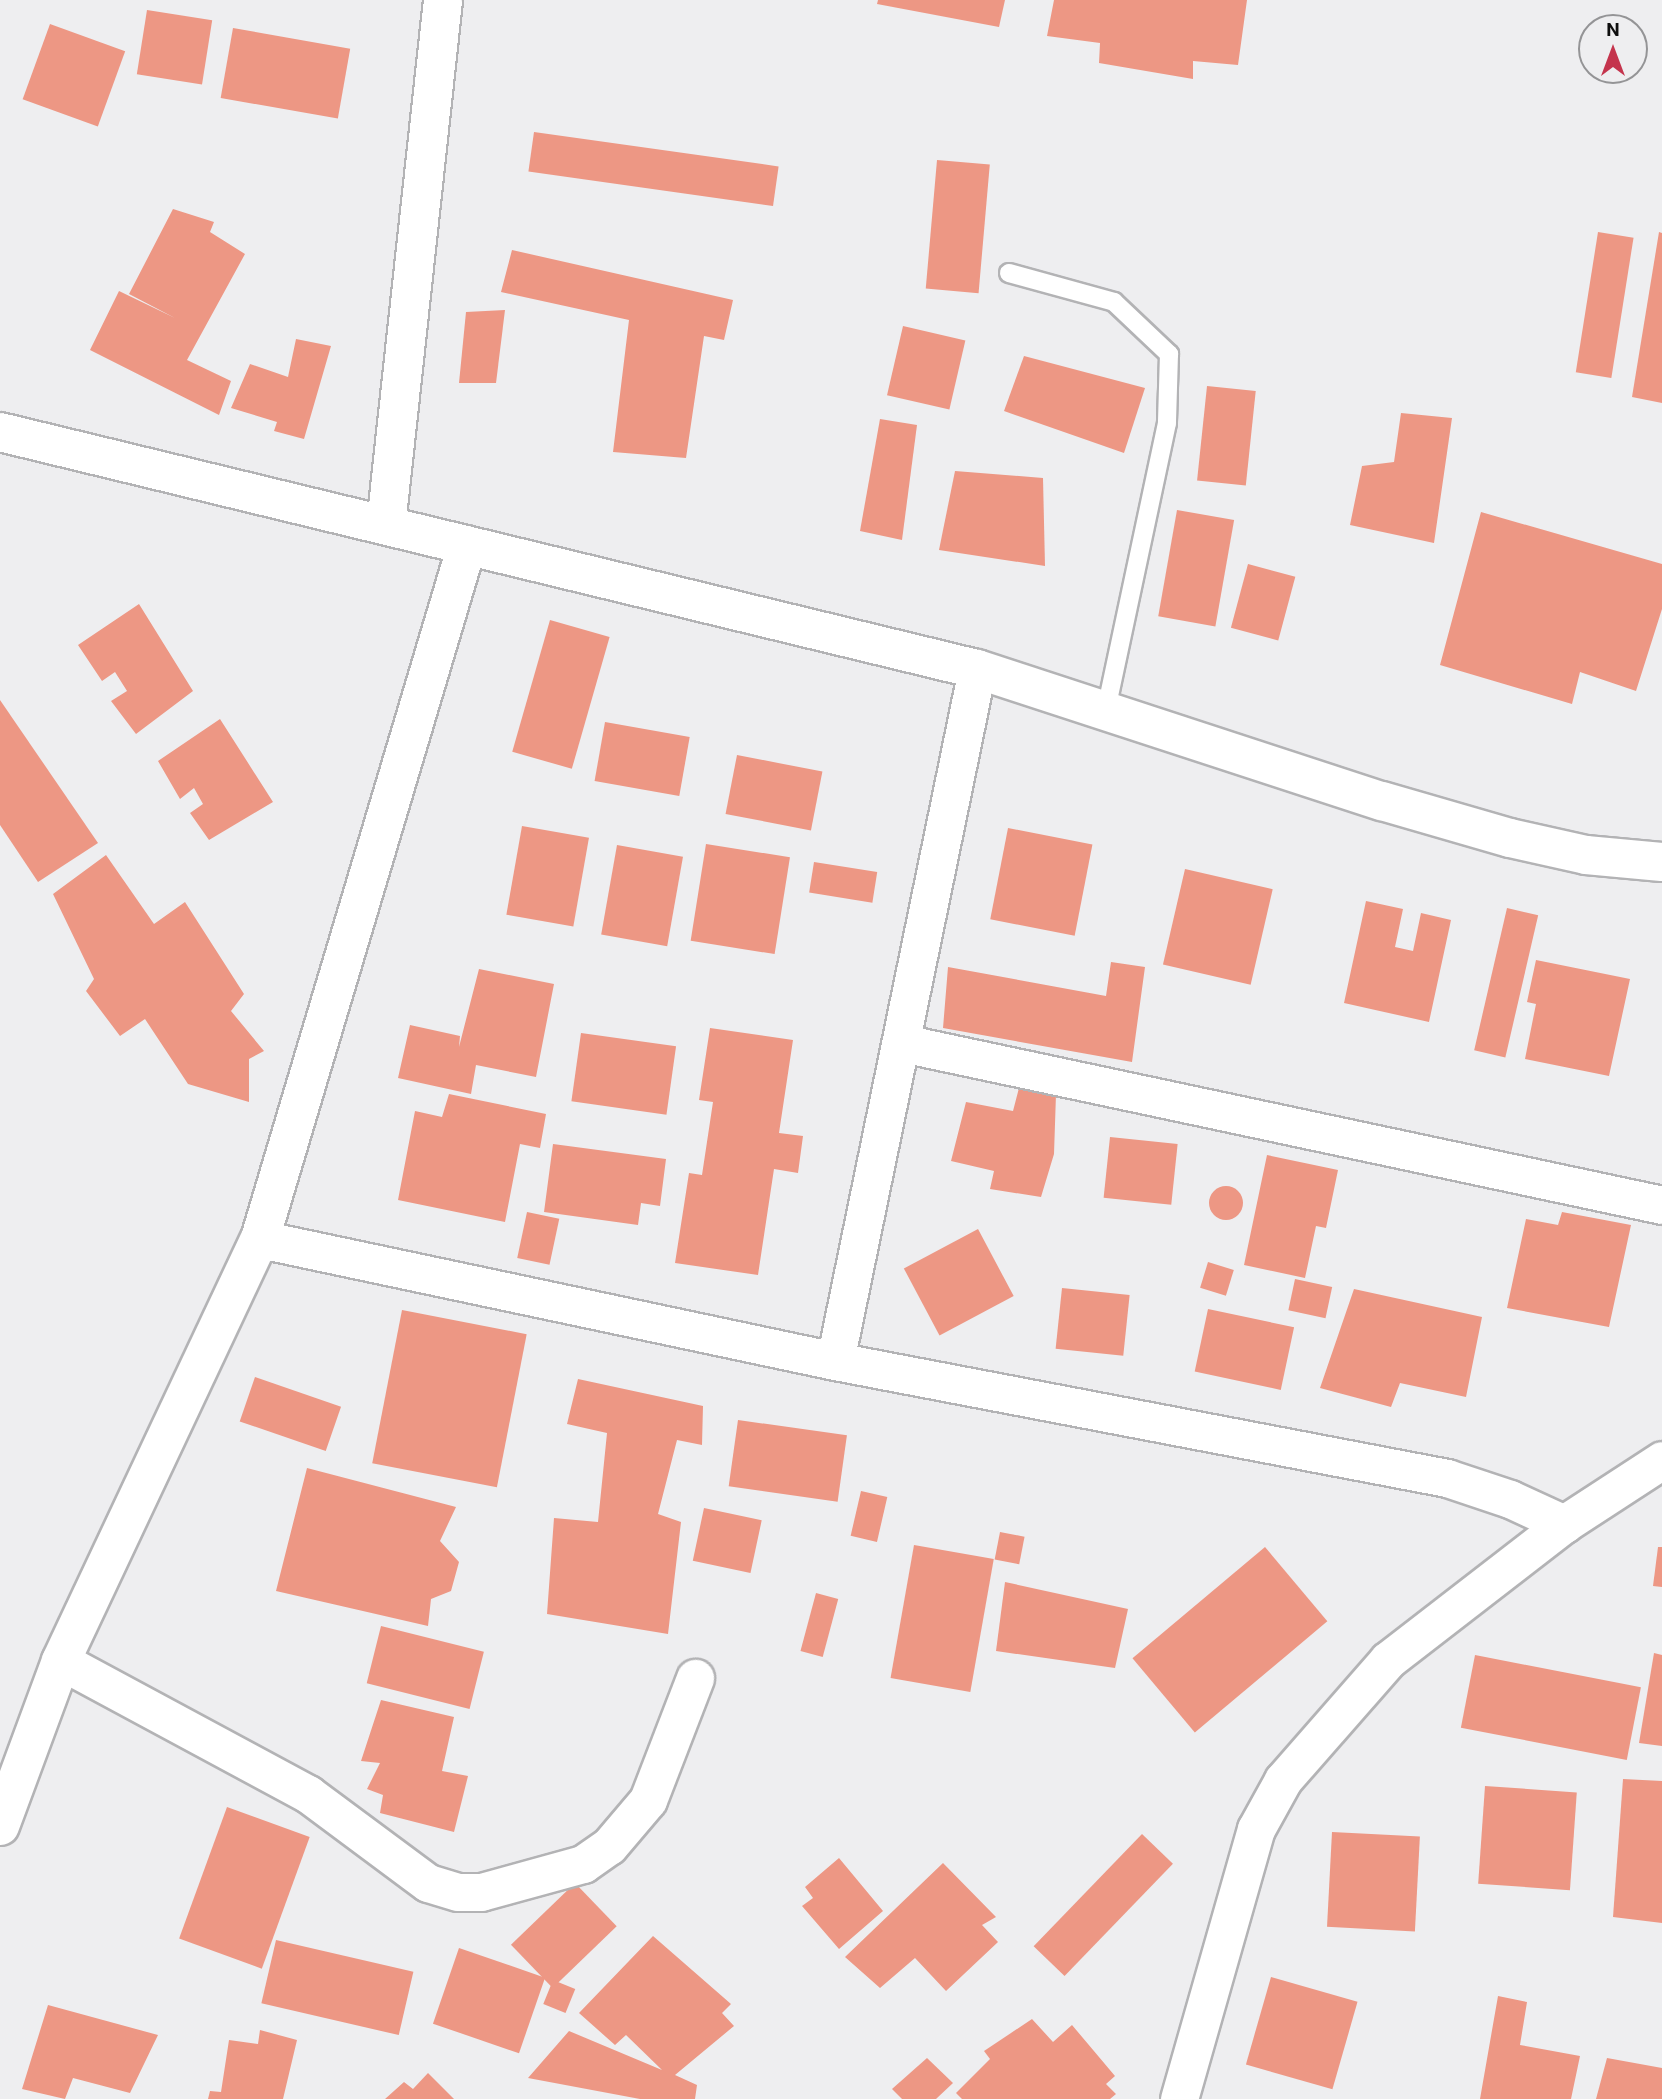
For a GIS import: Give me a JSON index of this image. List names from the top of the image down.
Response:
{
  "north": "top"
}
